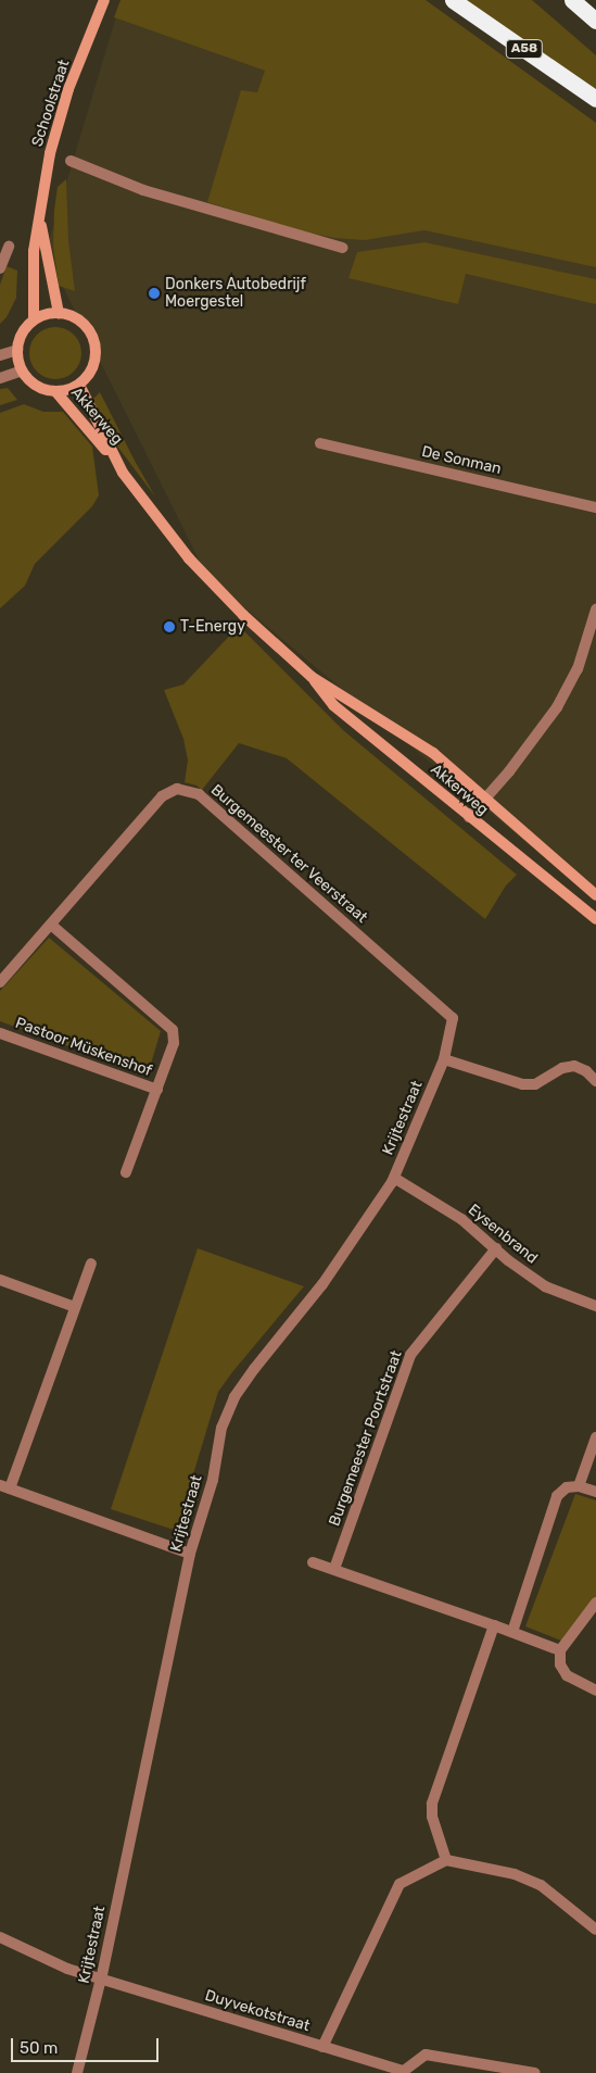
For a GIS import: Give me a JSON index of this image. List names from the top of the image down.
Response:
{
  "streets": {
    "highway": ["A58"],
    "main road": ["Schoolstraat", "Akkerweg"],
    "street": [
      "De Sonman",
      "Burgemeester ter Veerstraat",
      "Pastoor Müskenshof",
      "Krijtestraat",
      "Eysenbrand",
      "Burgemeester Poortstraat",
      "Duyvekotstraat"
    ]
  },
  "crossings": [
    ["Schoolstraat", "Akkerweg"],
    ["Burgemeester ter Veerstraat", "Pastoor Müskenshof"],
    ["Burgemeester ter Veerstraat", "Krijtestraat"],
    ["Krijtestraat", "Eysenbrand"],
    ["Krijtestraat", "Duyvekotstraat"],
    ["Eysenbrand", "Burgemeester Poortstraat"]
  ],
  "places": ["Donkers Autobedrijf Moergestel", "T-Energy"],
  "scale_bar": "50 m"
}
